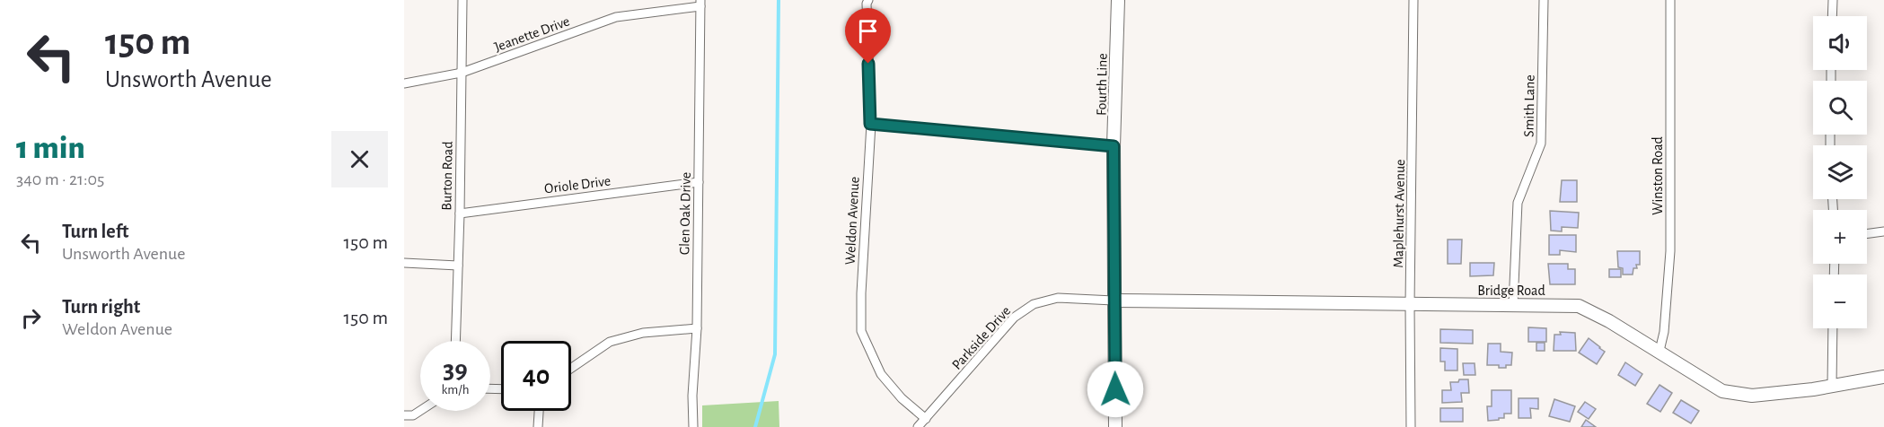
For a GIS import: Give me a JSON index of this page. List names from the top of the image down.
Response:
{
  "streets": {
    "street": [
      "Jeanette Drive",
      "Fourth Line",
      "Smith Lane",
      "Burton Road",
      "Winston Road",
      "Oriole Drive",
      "Glen Oak Drive",
      "Maplehurst Avenue",
      "Weldon Avenue",
      "Bridge Road",
      "Parkside Drive"
    ]
  },
  "crossings": [
    ["Jeanette Drive", "Burton Road"],
    ["Jeanette Drive", "Glen Oak Drive"],
    ["Fourth Line", "Bridge Road"],
    ["Fourth Line", "Parkside Drive"],
    ["Smith Lane", "Bridge Road"],
    ["Burton Road", "Oriole Drive"],
    ["Winston Road", "Bridge Road"],
    ["Oriole Drive", "Glen Oak Drive"],
    ["Maplehurst Avenue", "Bridge Road"],
    ["Weldon Avenue", "Parkside Drive"],
    ["Bridge Road", "Parkside Drive"]
  ],
  "page": {
    "turn": ["150 m", "Unsworth Avenue"],
    "map_buttons": ["+", "−"],
    "heading": ["1 min", "340 m · 21:05"],
    "list": [
      {
        "name": "Turn left",
        "note": "Unsworth Avenue",
        "value": "150 m"
      },
      {
        "name": "Turn right",
        "note": "Weldon Avenue",
        "value": "150 m"
      }
    ],
    "speed": "39 km/h",
    "limit": "40"
  }
}
